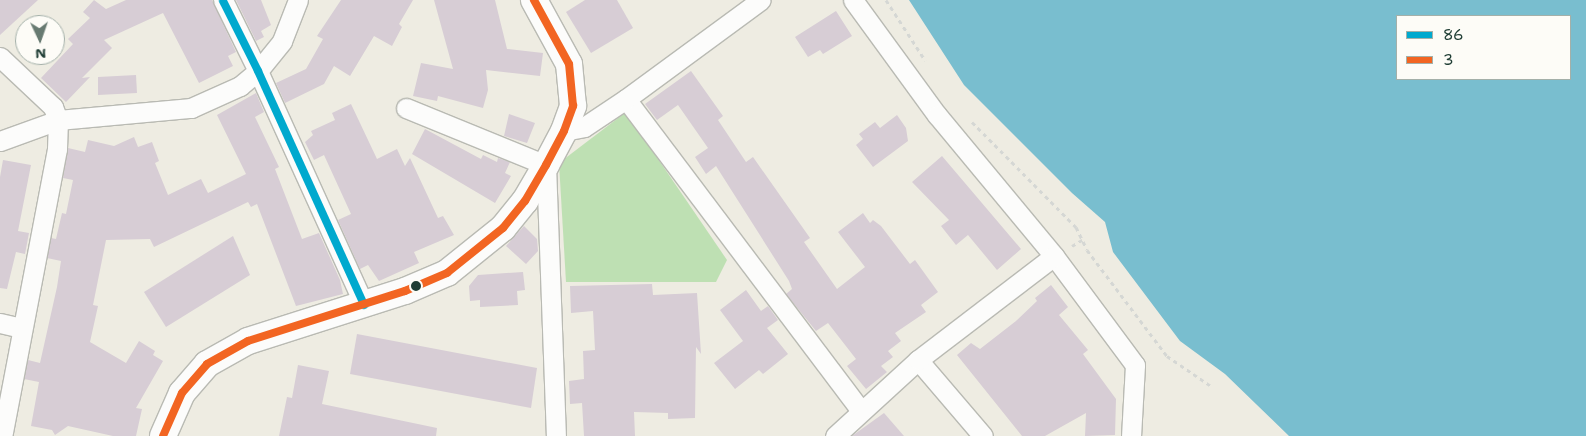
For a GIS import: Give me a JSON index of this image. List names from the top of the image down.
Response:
{
  "lines": ["transit line 3", "transit line 86"],
  "legend": ["86", "3"],
  "north": "bottom"
}
